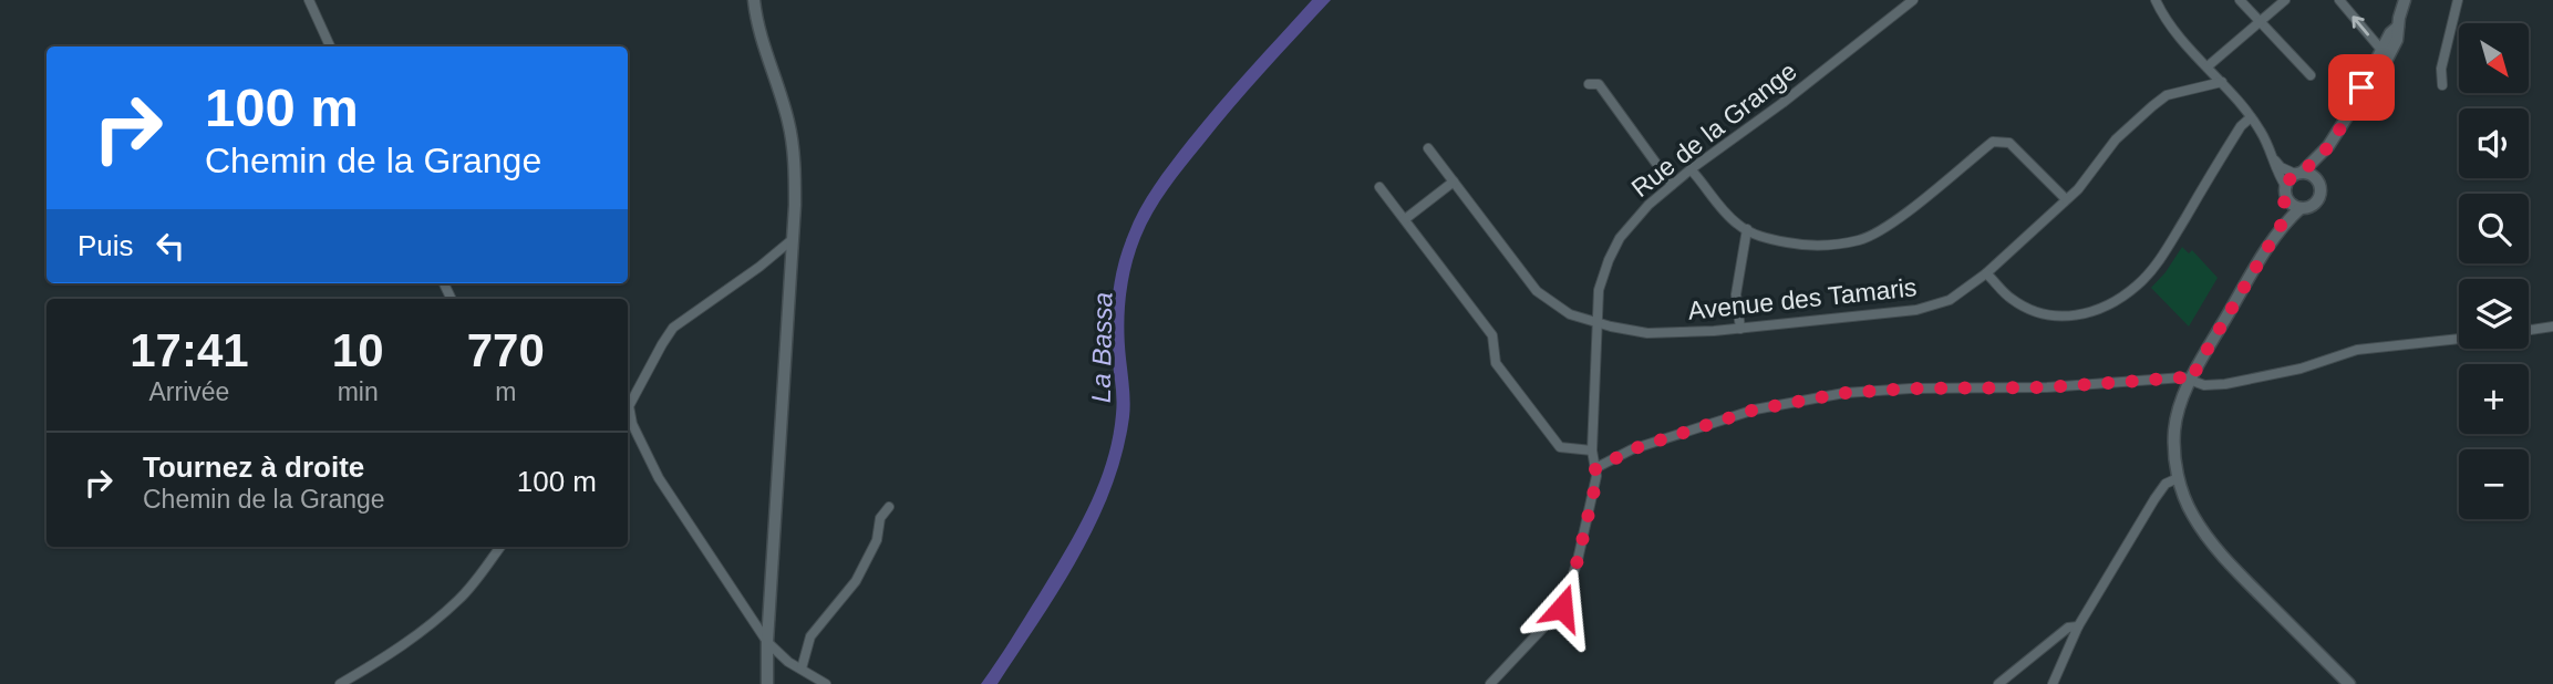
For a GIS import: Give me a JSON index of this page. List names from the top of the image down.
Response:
{
  "streets": {
    "street": ["Rue de la Grange", "Avenue des Tamaris"]
  },
  "crossings": [
    ["Rue de la Grange", "Avenue des Tamaris"]
  ],
  "water": ["La Bassa"],
  "north": "bottom right",
  "page": {
    "map_buttons": ["+", "−"],
    "turn": ["100 m", "Chemin de la Grange"],
    "then": "Puis",
    "eta": [
      "17:41",
      "Arrivée",
      "10",
      "min",
      "770",
      "m"
    ],
    "list": [
      {
        "name": "Tournez à droite",
        "note": "Chemin de la Grange",
        "value": "100 m"
      }
    ]
  }
}
